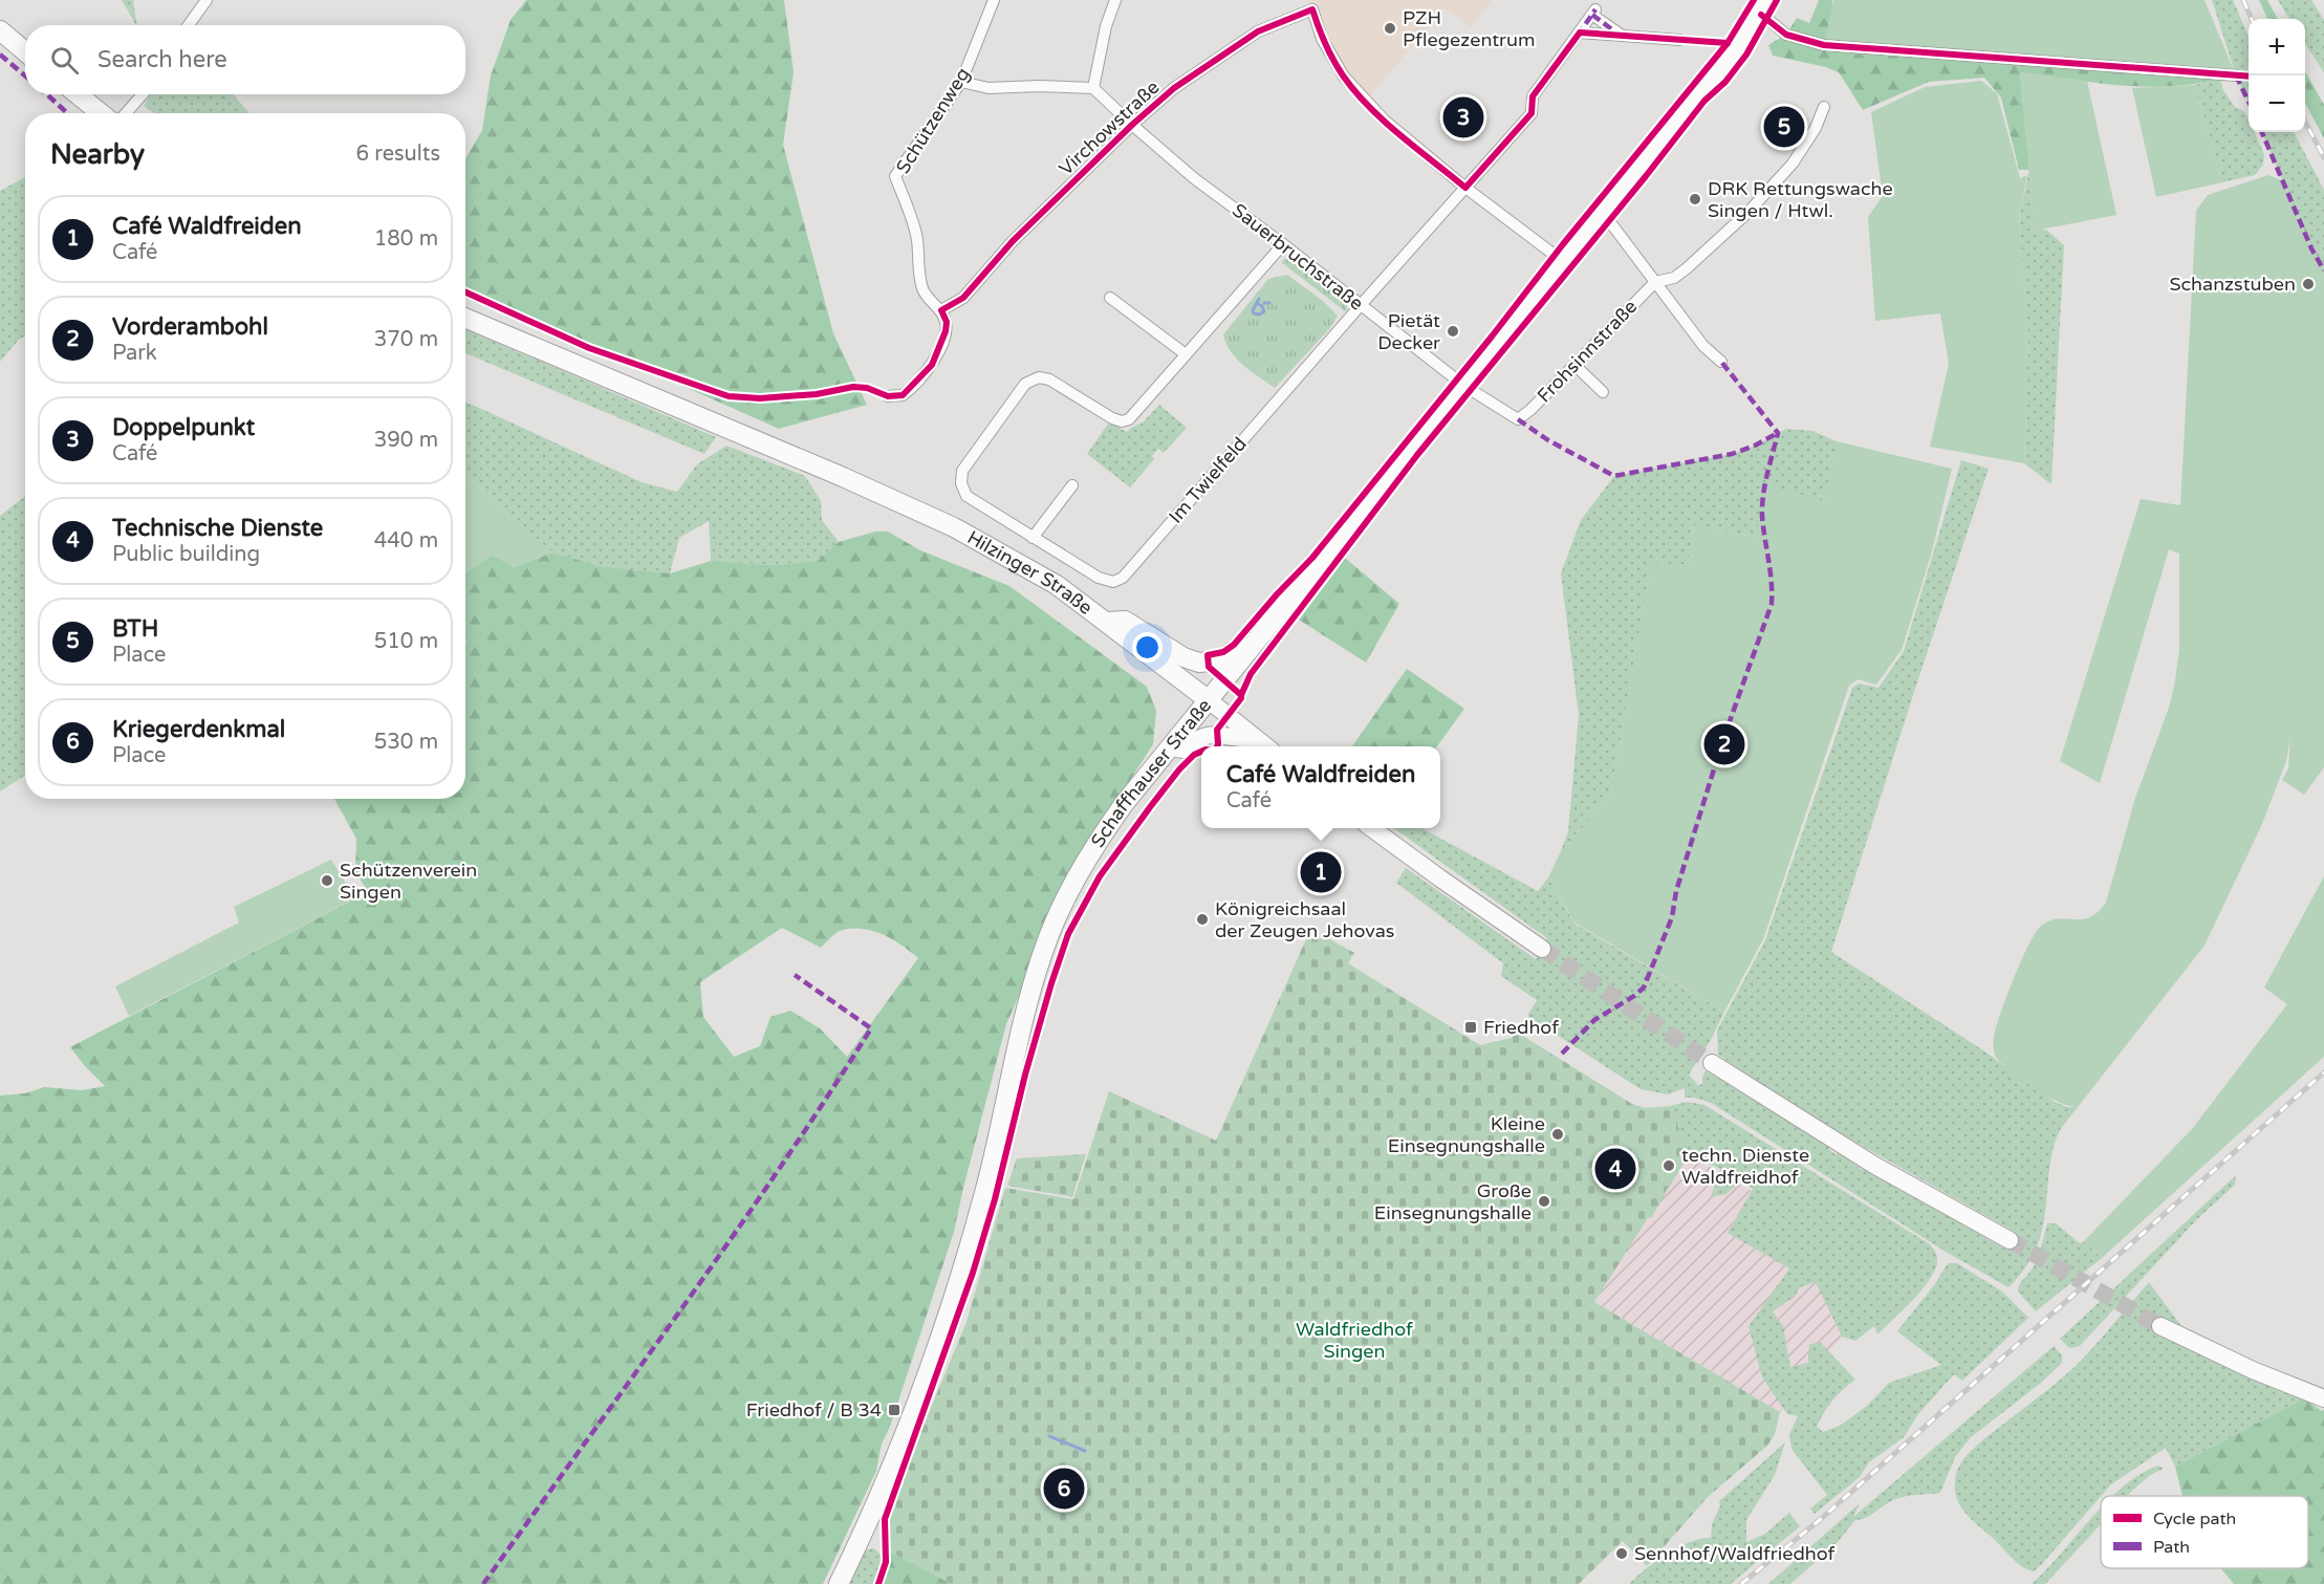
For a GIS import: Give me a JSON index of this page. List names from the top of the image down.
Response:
{
  "streets": {
    "main road": ["Hilzinger Straße", "Schaffhauser Straße"],
    "street": [
      "Schützenweg",
      "Virchowstraße",
      "Sauerbruchstraße",
      "Frohsinnstraße",
      "Im Twielfeld"
    ]
  },
  "crossings": [
    ["Schützenweg", "Virchowstraße"],
    ["Virchowstraße", "Sauerbruchstraße"],
    ["Virchowstraße", "Im Twielfeld"],
    ["Virchowstraße", "Schaffhauser Straße"],
    ["Sauerbruchstraße", "Frohsinnstraße"],
    ["Sauerbruchstraße", "Im Twielfeld"],
    ["Sauerbruchstraße", "Schaffhauser Straße"],
    ["Hilzinger Straße", "Schaffhauser Straße"]
  ],
  "parks": ["Waldfriedhof Singen"],
  "places": {
    "other": [
      "PZH Pflegezentrum",
      "DRK Rettungswache Singen / Htwl.",
      "Schanzstuben",
      "Pietät Decker",
      "Schützenverein Singen",
      "Königreichsaal der Zeugen Jehovas",
      "Kleine Einsegnungshalle",
      "techn. Dienste Waldfreidhof",
      "Große Einsegnungshalle",
      "Sennhof/Waldfriedhof"
    ],
    "transit": ["Friedhof", "Friedhof / B 34"]
  },
  "legend": ["Cycle path", "Path"],
  "page": {
    "map_buttons": ["+", "−"],
    "search": "Search here",
    "pins": [
      "3",
      "5",
      "2",
      "1",
      "4",
      "6"
    ],
    "heading": ["Nearby", "6 results"],
    "list": [
      {
        "mark": "1",
        "name": "Café Waldfreiden",
        "note": "Café",
        "value": "180 m"
      },
      {
        "mark": "2",
        "name": "Vorderambohl",
        "note": "Park",
        "value": "370 m"
      },
      {
        "mark": "3",
        "name": "Doppelpunkt",
        "note": "Café",
        "value": "390 m"
      },
      {
        "mark": "4",
        "name": "Technische Dienste",
        "note": "Public building",
        "value": "440 m"
      },
      {
        "mark": "5",
        "name": "BTH",
        "note": "Place",
        "value": "510 m"
      },
      {
        "mark": "6",
        "name": "Kriegerdenkmal",
        "note": "Place",
        "value": "530 m"
      }
    ],
    "popup": ["Café Waldfreiden", "Café"]
  }
}
